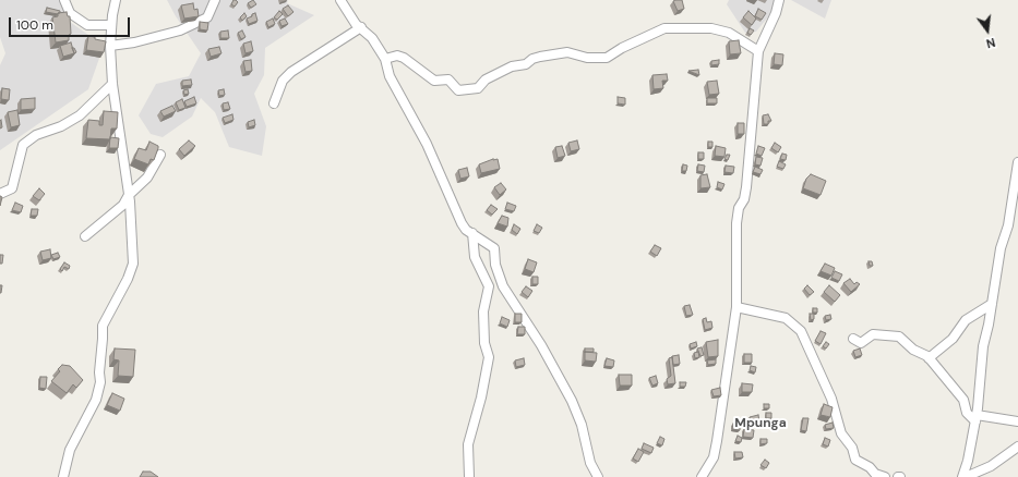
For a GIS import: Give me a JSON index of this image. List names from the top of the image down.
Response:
{
  "districts": ["Mpunga"],
  "scale_bar": "100 m",
  "north": "bottom"
}
